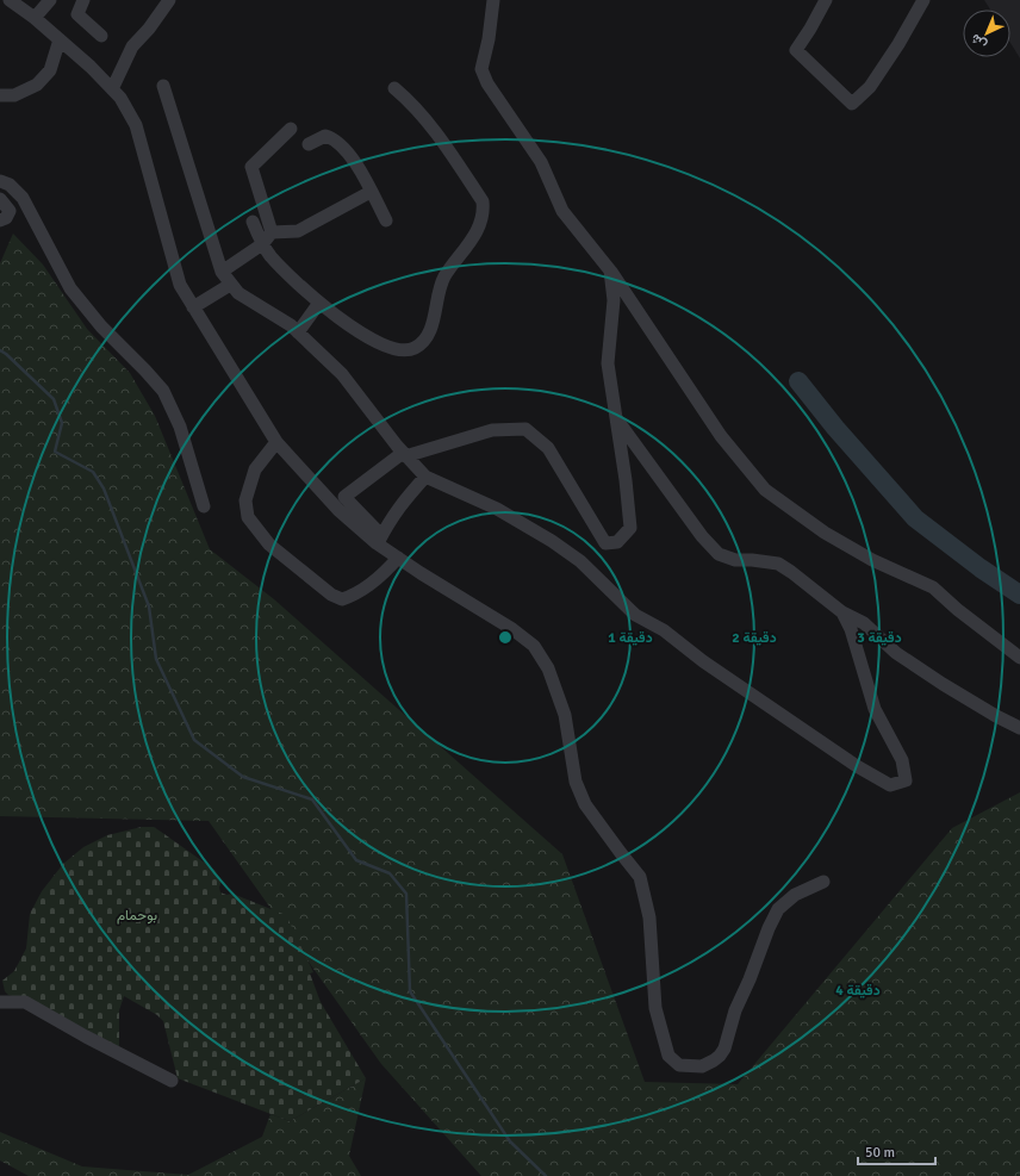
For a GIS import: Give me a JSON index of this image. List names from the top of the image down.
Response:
{
  "parks": ["بوحمام"],
  "scale_bar": "50 m",
  "north": "bottom left",
  "rings": [
    "1 دقيقة",
    "2 دقيقة",
    "3 دقيقة",
    "4 دقيقة"
  ]
}
